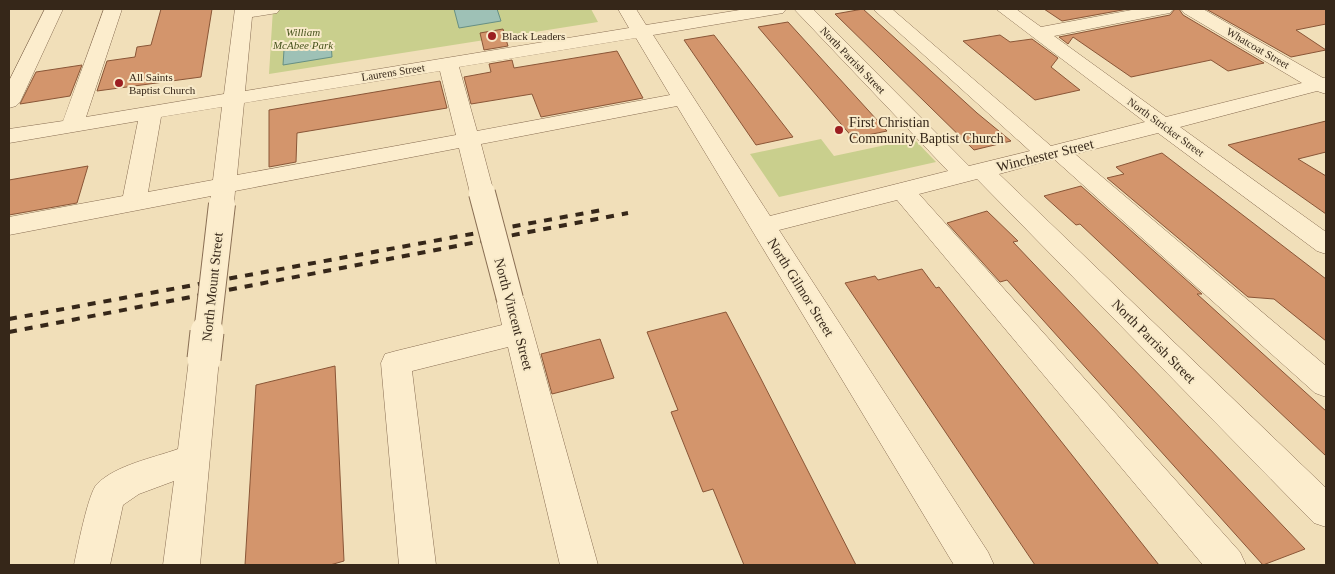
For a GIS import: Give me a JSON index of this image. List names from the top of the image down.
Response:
{
  "streets": {
    "street": [
      "Whatcoat Street",
      "North Parrish Street",
      "Laurens Street",
      "North Stricker Street",
      "Winchester Street",
      "North Mount Street",
      "North Gilmor Street",
      "North Vincent Street"
    ]
  },
  "crossings": [
    ["Whatcoat Street", "Winchester Street"],
    ["North Parrish Street", "Winchester Street"],
    ["Laurens Street", "North Mount Street"],
    ["Laurens Street", "North Gilmor Street"],
    ["Laurens Street", "North Vincent Street"],
    ["North Stricker Street", "Winchester Street"],
    ["Winchester Street", "North Gilmor Street"]
  ],
  "parks": ["William McAbee Park"],
  "places": ["Black Leaders", "All Saints Baptist Church", "First Christian Community Baptist Church"]
}
